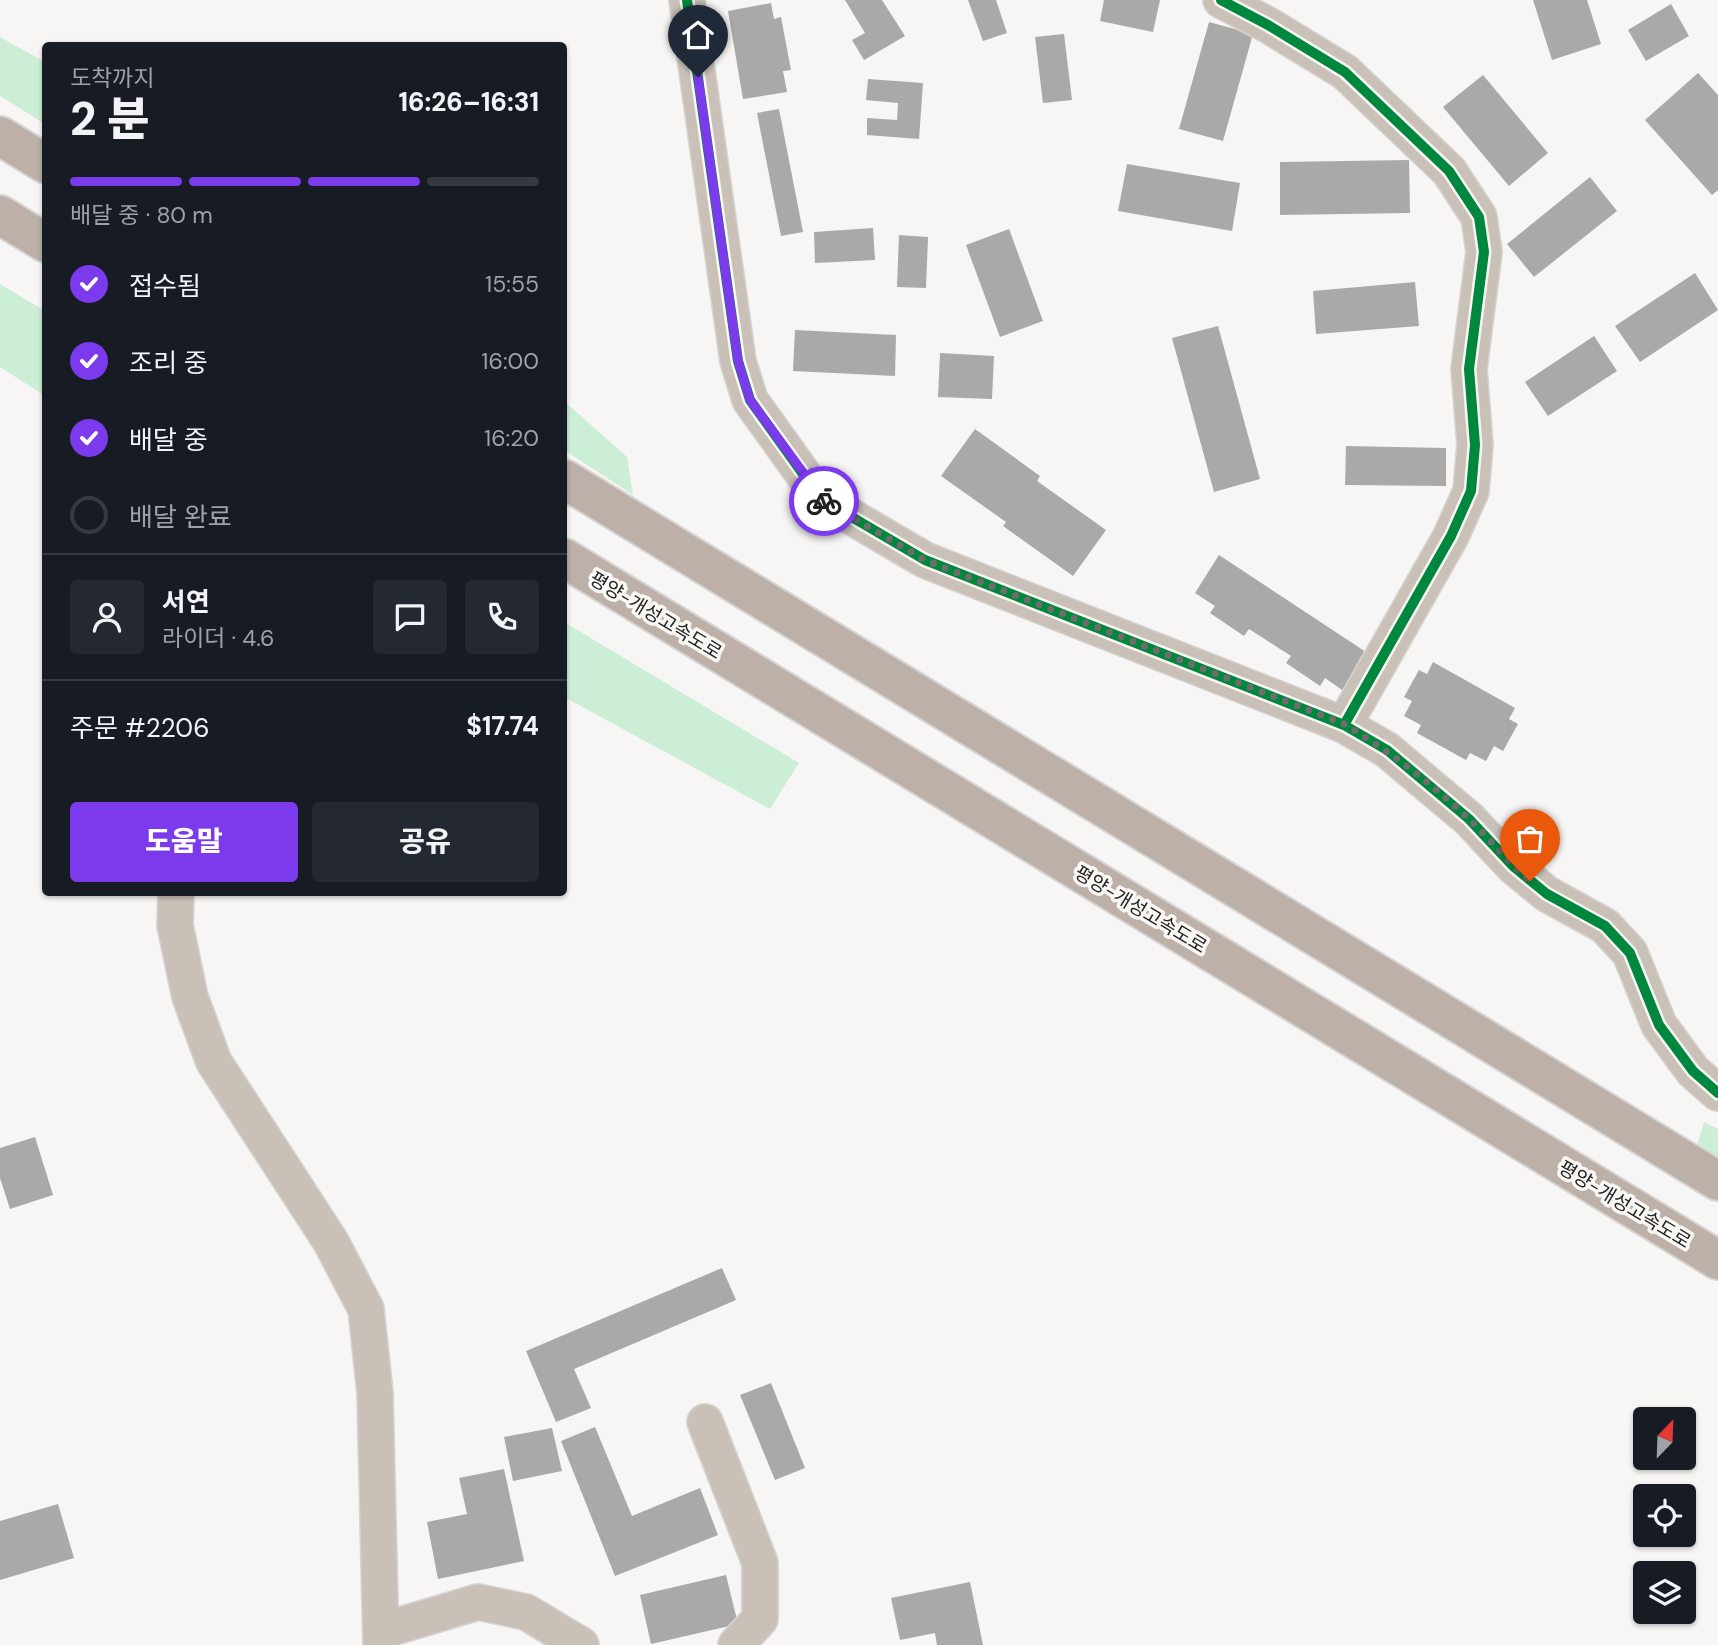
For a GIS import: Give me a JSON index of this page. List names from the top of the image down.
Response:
{
  "streets": {
    "highway": ["평양-개성고속도로"]
  },
  "north": "top right",
  "page": {
    "heading": ["2 분", "도착까지", "16:26–16:31"],
    "panel": [
      "서연",
      "라이더 · 4.6",
      "주문 #2206",
      "$17.74"
    ],
    "bar": "배달 중 · 80 m",
    "list": [
      ["접수됨", "15:55"],
      ["조리 중", "16:00"],
      ["배달 중", "16:20"],
      "배달 완료"
    ],
    "buttons": ["도움말", "공유"]
  }
}
